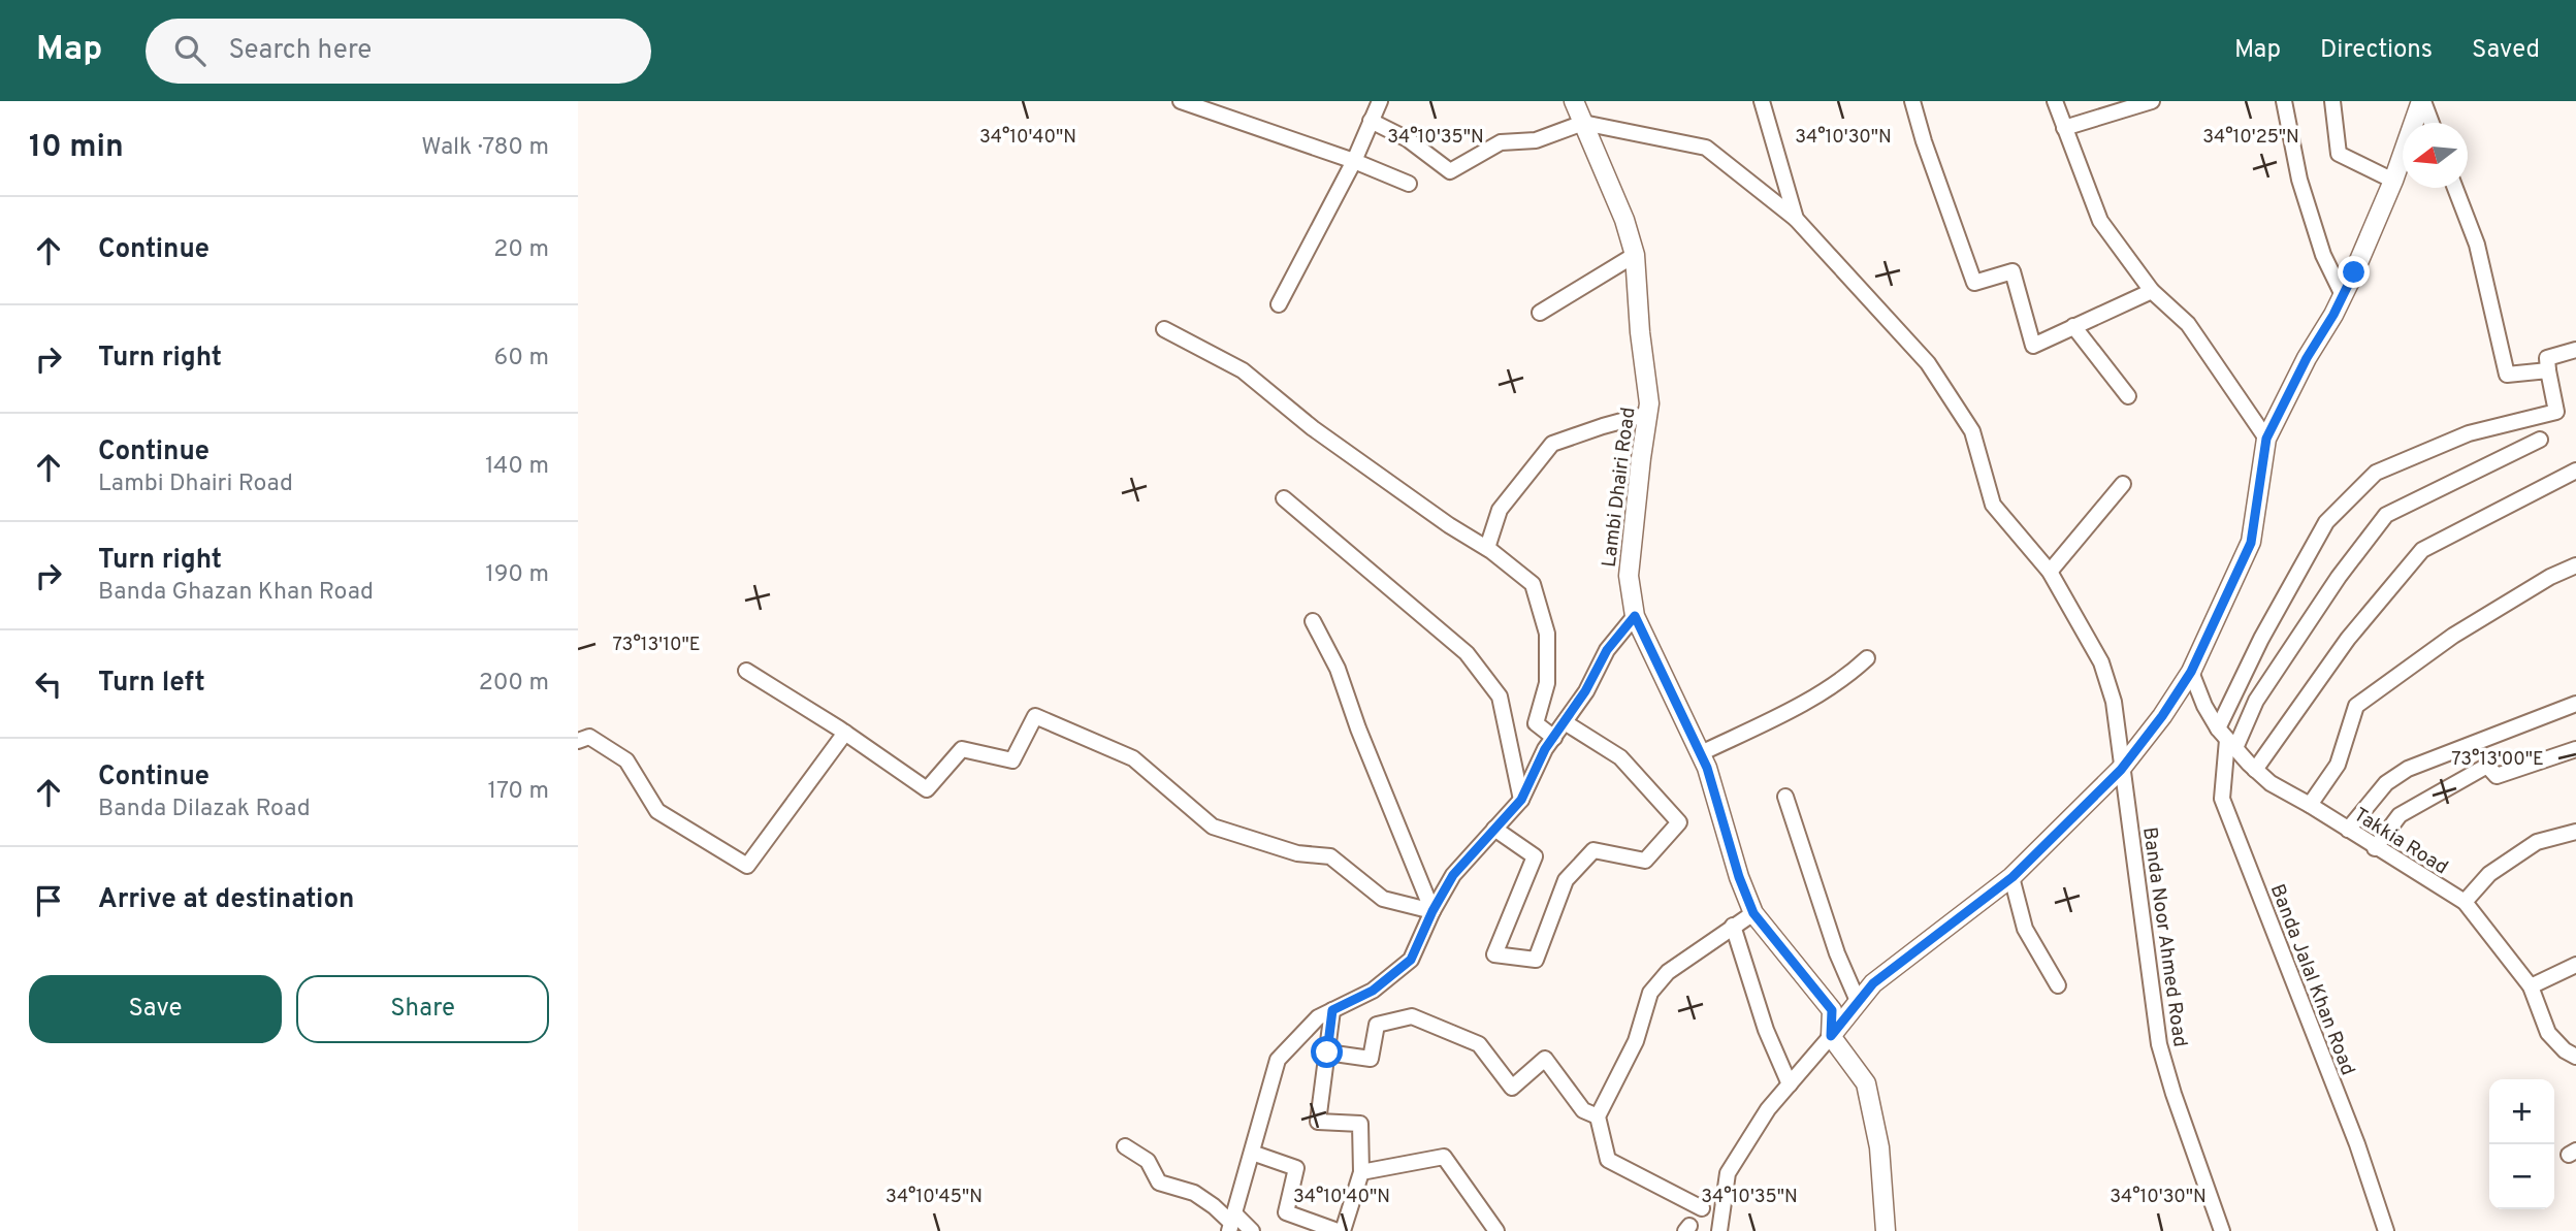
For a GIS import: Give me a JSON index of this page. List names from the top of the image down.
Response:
{
  "streets": {
    "street": [
      "Lambi Dhairi Road",
      "Takkia Road",
      "Banda Noor Ahmed Road",
      "Banda Jalal Khan Road"
    ]
  },
  "crossings": [
    ["Lambi Dhairi Road", "Banda Noor Ahmed Road"],
    ["Takkia Road", "Banda Jalal Khan Road"]
  ],
  "north": "left",
  "page": {
    "header": "Map",
    "search": "Search here",
    "nav": ["Map", "Directions", "Saved"],
    "heading": ["10 min", "Walk · 780 m"],
    "list": [
      ["Continue", "20 m"],
      ["Turn right", "60 m"],
      ["Continue", "Lambi Dhairi Road", "140 m"],
      ["Turn right", "Banda Ghazan Khan Road", "190 m"],
      ["Turn left", "200 m"],
      ["Continue", "Banda Dilazak Road", "170 m"],
      "Arrive at destination"
    ],
    "buttons": ["Save", "Share"],
    "map_buttons": ["+", "−"]
  },
  "coordinates": [
    "34°10'40\"N",
    "34°10'35\"N",
    "34°10'30\"N",
    "34°10'25\"N",
    "73°13'10\"E",
    "73°13'00\"E",
    "34°10'45\"N"
  ]
}
